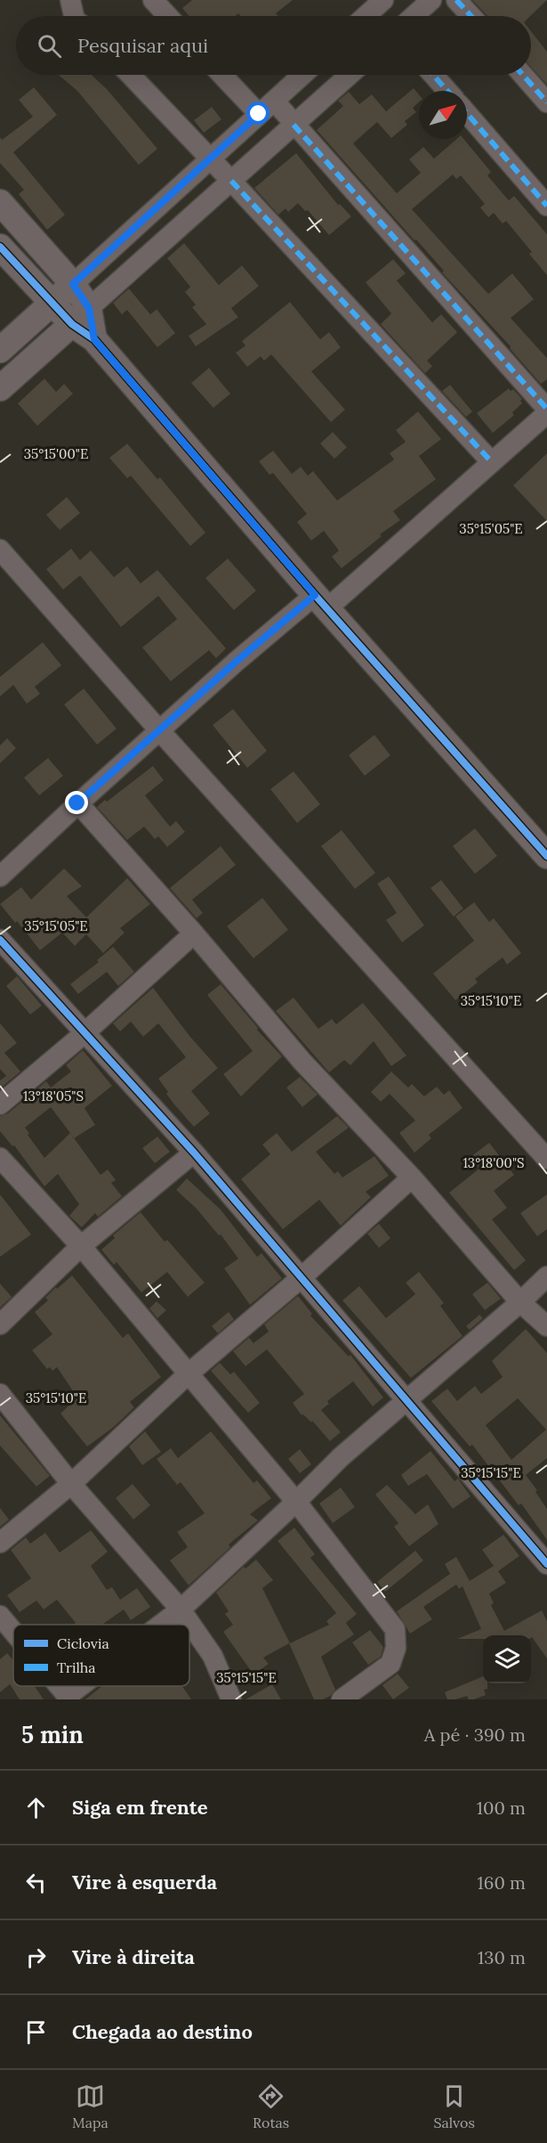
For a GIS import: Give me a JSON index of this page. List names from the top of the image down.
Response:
{
  "legend": ["Ciclovia", "Trilha"],
  "north": "top right",
  "page": {
    "search": "Pesquisar aqui",
    "heading": ["5 min", "A pé · 390 m"],
    "list": [
      ["Siga em frente", "100 m"],
      ["Vire à esquerda", "160 m"],
      ["Vire à direita", "130 m"],
      "Chegada ao destino"
    ],
    "nav": ["Mapa", "Rotas", "Salvos"]
  },
  "coordinates": [
    "35°15'00\"E",
    "35°15'05\"E",
    "35°15'10\"E",
    "13°18'05\"S",
    "13°18'00\"S",
    "35°15'15\"E"
  ]
}
